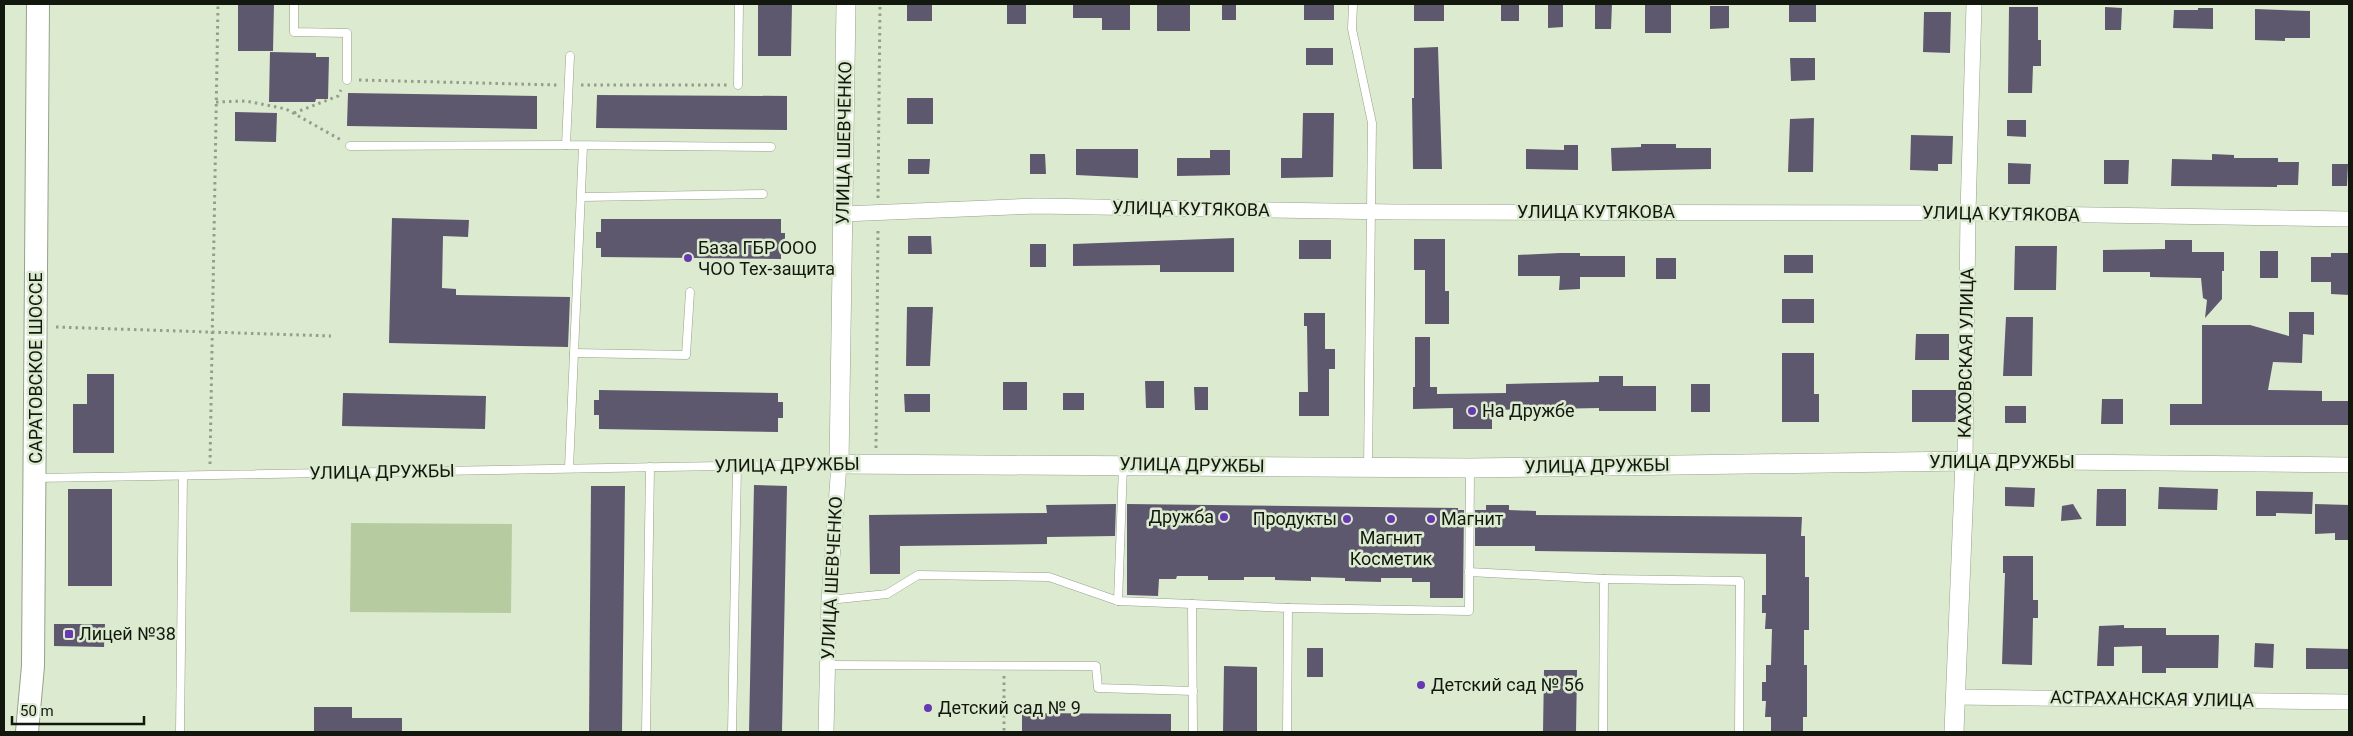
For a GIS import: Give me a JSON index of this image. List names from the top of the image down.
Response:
{
  "streets": {
    "main road": ["САРАТОВСКОЕ ШОССЕ"],
    "street": [
      "УЛИЦА ШЕВЧЕНКО",
      "УЛИЦА КУТЯКОВА",
      "КАХОВСКАЯ УЛИЦА",
      "УЛИЦА ДРУЖБЫ",
      "АСТРАХАНСКАЯ УЛИЦА"
    ]
  },
  "crossings": [
    ["УЛИЦА ШЕВЧЕНКО", "УЛИЦА КУТЯКОВА"],
    ["УЛИЦА ШЕВЧЕНКО", "УЛИЦА ДРУЖБЫ"],
    ["УЛИЦА КУТЯКОВА", "КАХОВСКАЯ УЛИЦА"],
    ["КАХОВСКАЯ УЛИЦА", "УЛИЦА ДРУЖБЫ"],
    ["КАХОВСКАЯ УЛИЦА", "АСТРАХАНСКАЯ УЛИЦА"],
    ["САРАТОВСКОЕ ШОССЕ", "УЛИЦА ДРУЖБЫ"]
  ],
  "places": {
    "other": [
      "База ГБР ООО ЧОО Тех-защита",
      "На Дружбе",
      "Дружба",
      "Продукты",
      "Магнит Косметик",
      "Магнит",
      "Детский сад № 56",
      "Детский сад № 9"
    ],
    "transit": ["Лицей №38"]
  },
  "scale_bar": "50 m"
}
